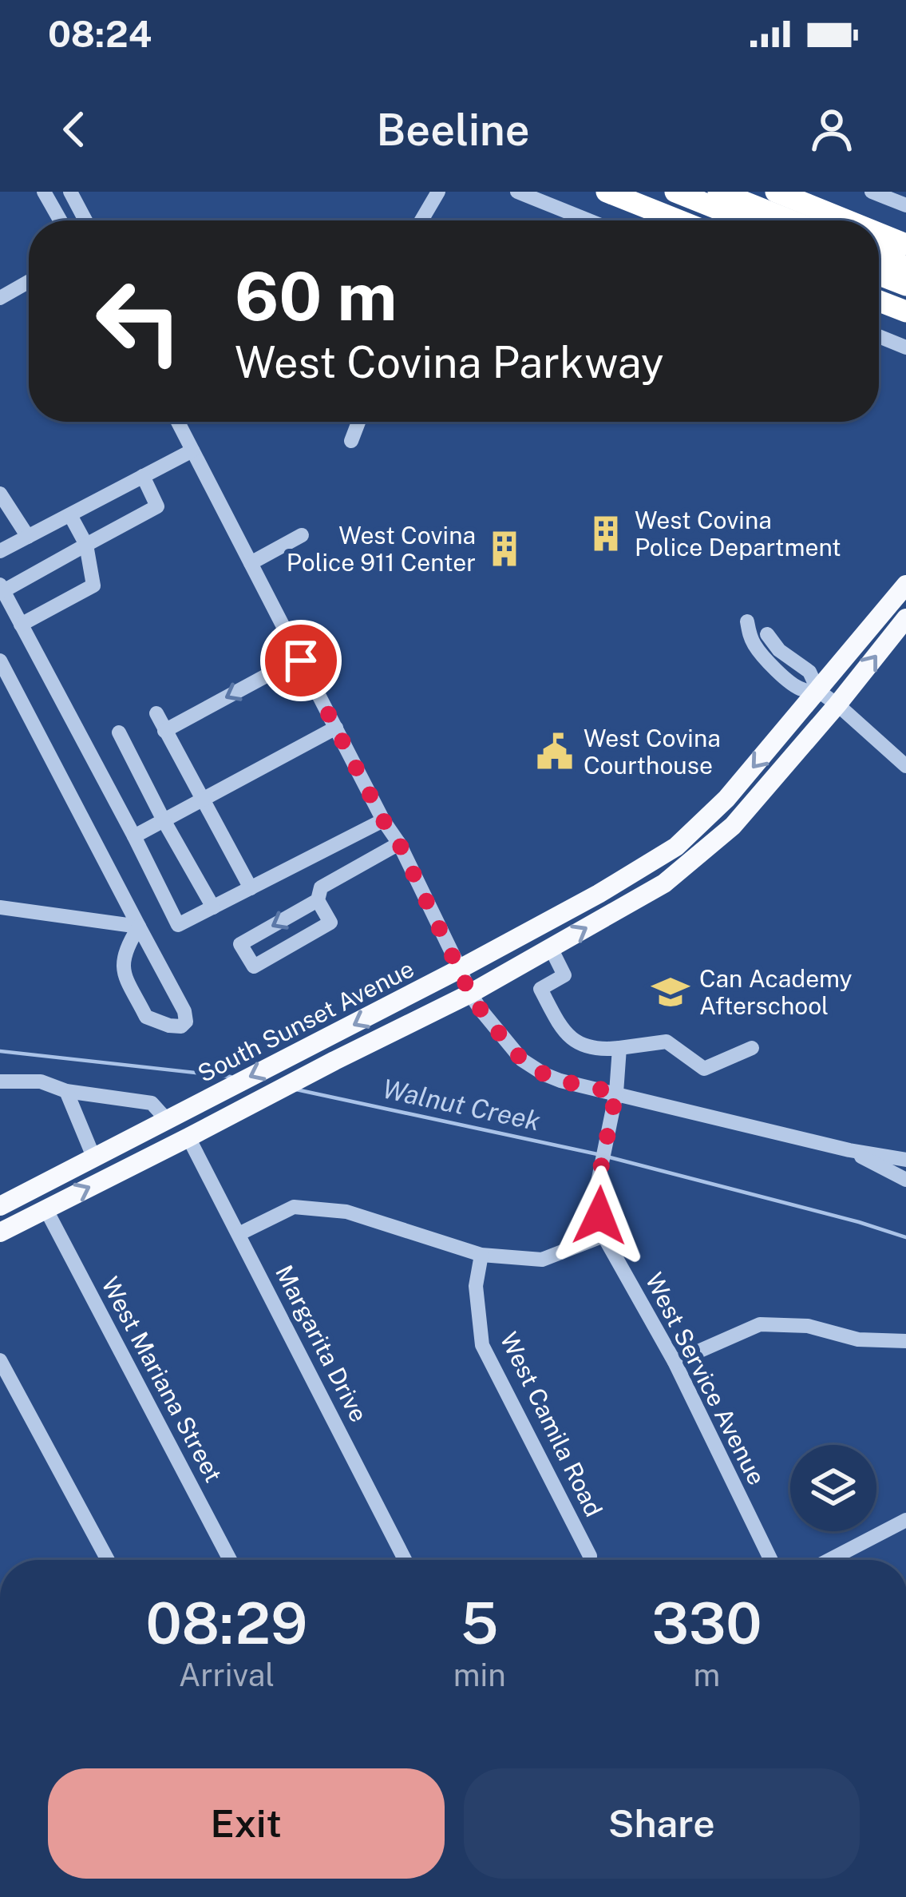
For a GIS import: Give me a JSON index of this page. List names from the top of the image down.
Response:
{
  "streets": {
    "main road": ["South Sunset Avenue"],
    "street": [
      "Margarita Drive",
      "West Service Avenue",
      "West Mariana Street",
      "West Camila Road"
    ]
  },
  "crossings": [
    ["South Sunset Avenue", "Margarita Drive"],
    ["South Sunset Avenue", "West Mariana Street"]
  ],
  "water": ["Walnut Creek"],
  "places": {
    "building": ["West Covina Police Department", "West Covina Police 911 Center"],
    "public building": ["West Covina Courthouse"],
    "school or university": ["Can Academy Afterschool"]
  },
  "page": {
    "status": "08:24",
    "header": "Beeline",
    "turn": ["60 m", "West Covina Parkway"],
    "eta": [
      "08:29",
      "Arrival",
      "5",
      "min",
      "330",
      "m"
    ],
    "buttons": ["Exit", "Share"]
  }
}
